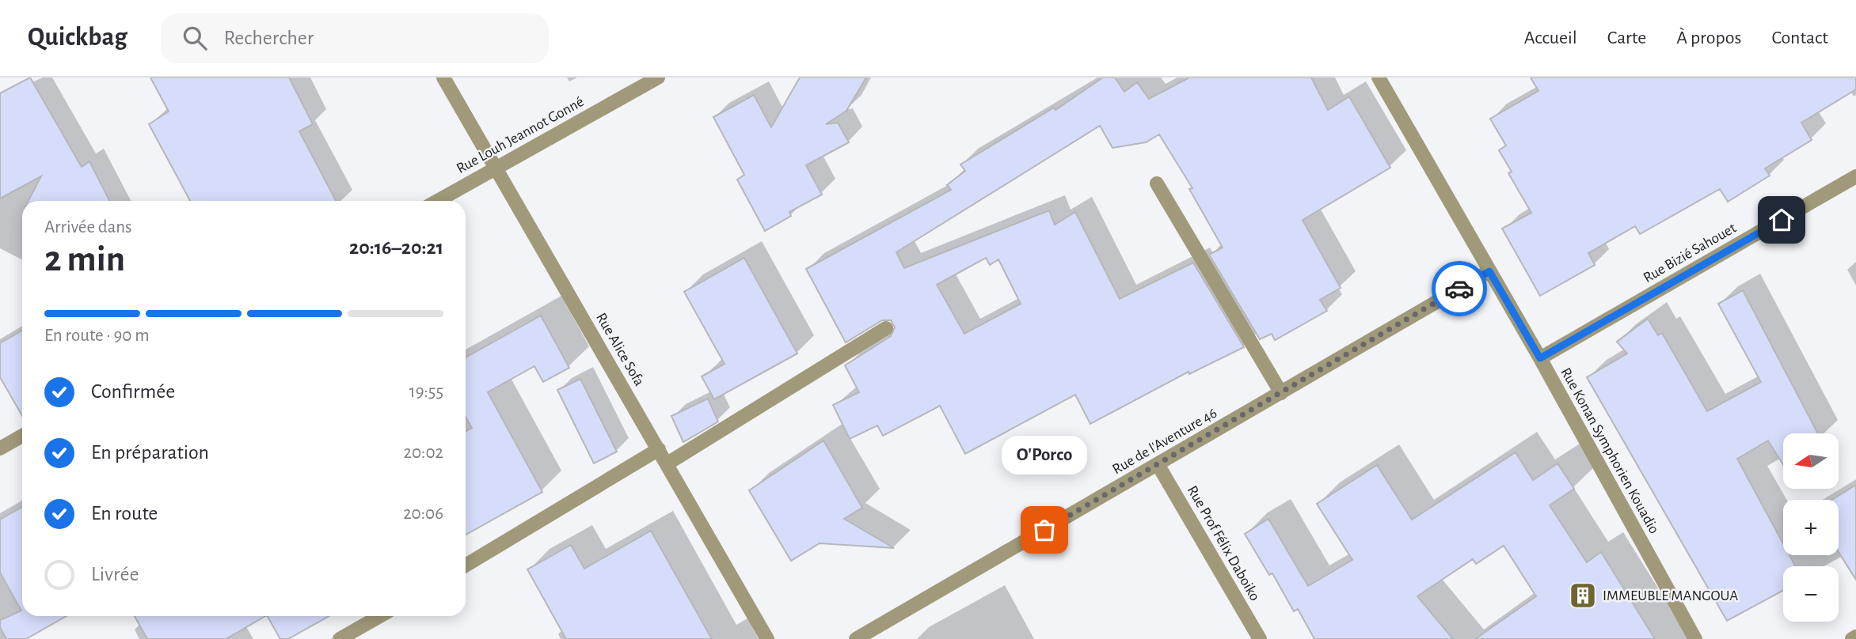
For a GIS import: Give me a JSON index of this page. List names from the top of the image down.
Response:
{
  "streets": {
    "street": [
      "Rue Louh Jeannot Gonné",
      "Rue Bizié Sahouet",
      "Rue Alice Sofa",
      "Rue de l'Aventure 46",
      "Rue Konan Symphorien Kouadio",
      "Rue Prof Félix Daboiko"
    ]
  },
  "crossings": [
    ["Rue Louh Jeannot Gonné", "Rue Alice Sofa"],
    ["Rue Bizié Sahouet", "Rue Konan Symphorien Kouadio"],
    ["Rue de l'Aventure 46", "Rue Konan Symphorien Kouadio"],
    ["Rue de l'Aventure 46", "Rue Prof Félix Daboiko"]
  ],
  "places": {
    "other": ["O'Porco"],
    "building": ["IMMEUBLE MANGOUA"]
  },
  "north": "left",
  "page": {
    "header": "Quickbag",
    "search": "Rechercher",
    "nav": [
      "Accueil",
      "Carte",
      "À propos",
      "Contact"
    ],
    "heading": ["2 min", "Arrivée dans", "20:16–20:21"],
    "bar": "En route · 90 m",
    "list": [
      ["Confirmée", "19:55"],
      ["En préparation", "20:02"],
      ["En route", "20:06"],
      "Livrée"
    ],
    "map_buttons": ["+", "−"],
    "bubble": "O'Porco"
  }
}
